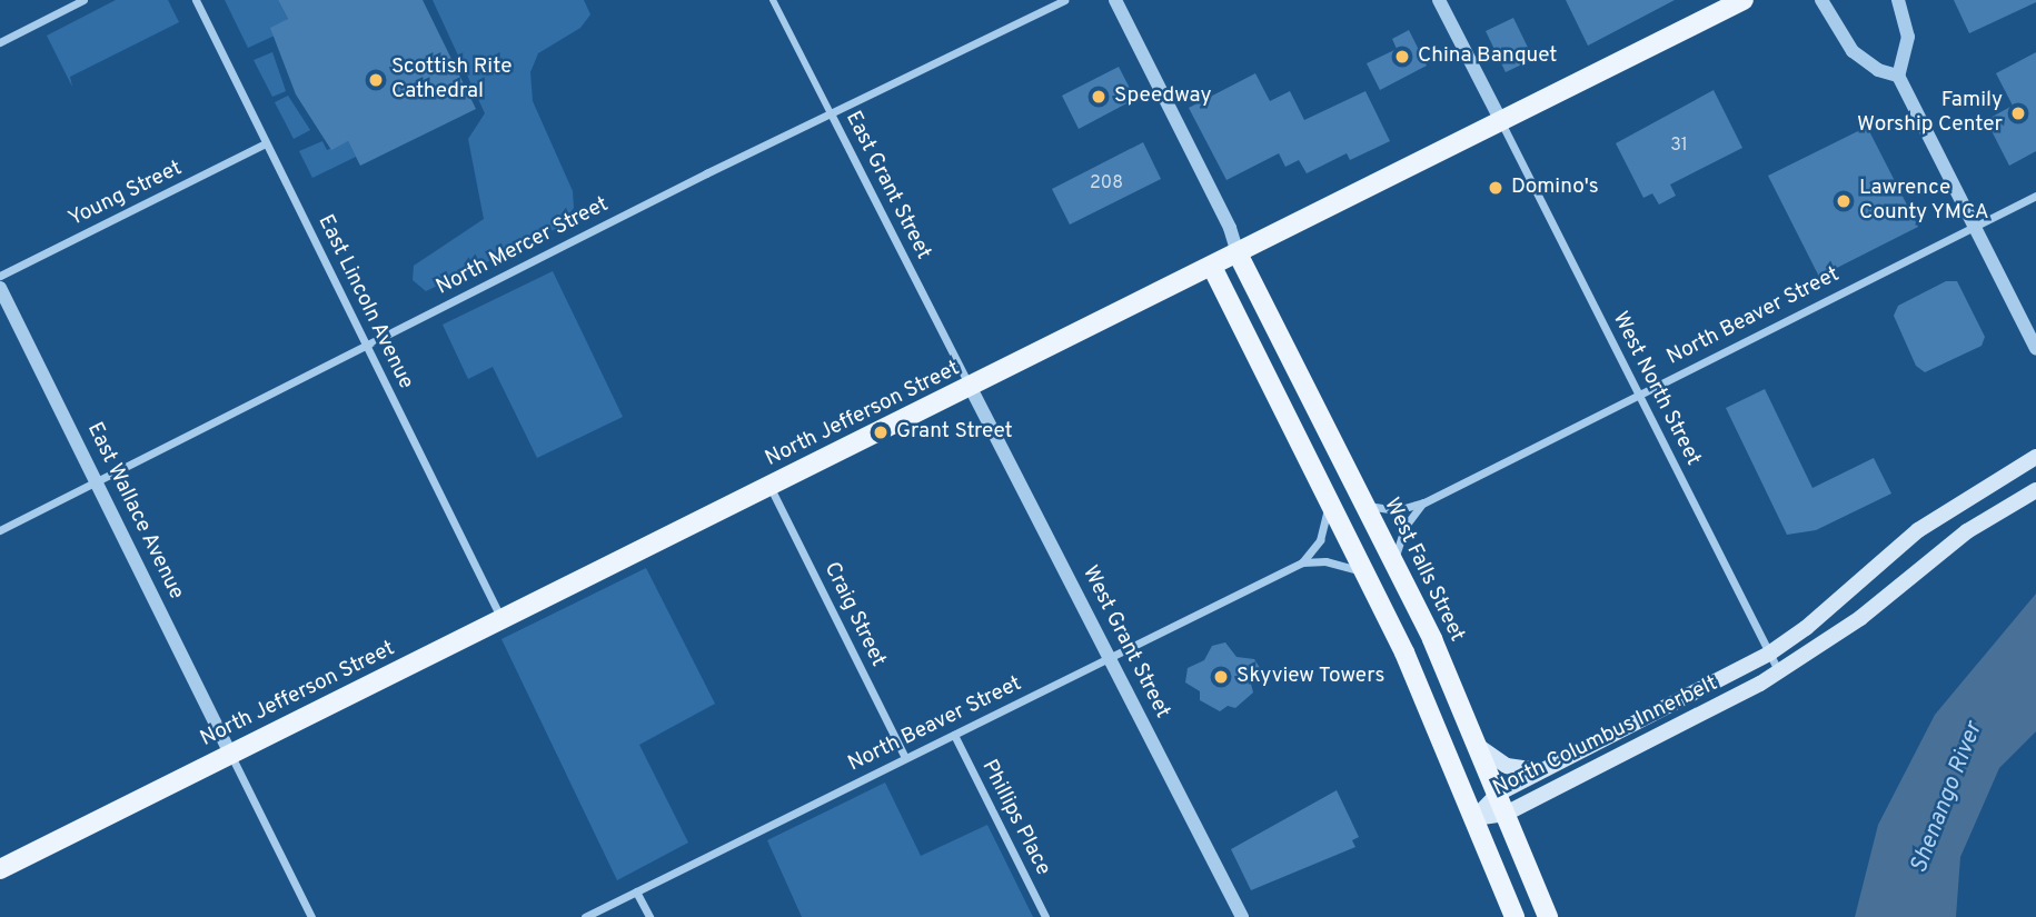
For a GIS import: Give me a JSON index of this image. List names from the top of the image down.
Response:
{
  "streets": {
    "main road": ["North Jefferson Street", "West Falls Street", "North Columbus Innerbelt"],
    "street": [
      "East Grant Street",
      "Young Street",
      "North Mercer Street",
      "East Lincoln Avenue",
      "North Beaver Street",
      "West North Street",
      "East Wallace Avenue",
      "Craig Street",
      "West Grant Street",
      "Phillips Place"
    ]
  },
  "crossings": [
    ["East Grant Street", "North Mercer Street"],
    ["East Grant Street", "North Jefferson Street"],
    ["East Grant Street", "West Grant Street"],
    ["Young Street", "East Lincoln Avenue"],
    ["North Mercer Street", "East Lincoln Avenue"],
    ["North Mercer Street", "East Wallace Avenue"],
    ["East Lincoln Avenue", "North Jefferson Street"],
    ["North Beaver Street", "West North Street"],
    ["North Beaver Street", "West Falls Street"],
    ["North Beaver Street", "Craig Street"],
    ["North Beaver Street", "West Grant Street"],
    ["North Beaver Street", "Phillips Place"],
    ["West North Street", "North Jefferson Street"],
    ["West North Street", "North Columbus Innerbelt"],
    ["North Jefferson Street", "East Wallace Avenue"],
    ["North Jefferson Street", "West Falls Street"],
    ["North Jefferson Street", "Craig Street"],
    ["North Jefferson Street", "West Grant Street"],
    ["West Falls Street", "North Columbus Innerbelt"]
  ],
  "water": ["Shenango River"],
  "places": [
    "China Banquet",
    "Scottish Rite Cathedral",
    "Speedway",
    "Family Worship Center",
    "Domino's",
    "Lawrence County YMCA",
    "Grant Street",
    "Skyview Towers"
  ],
  "house_numbers": ["31", "208"]
}
